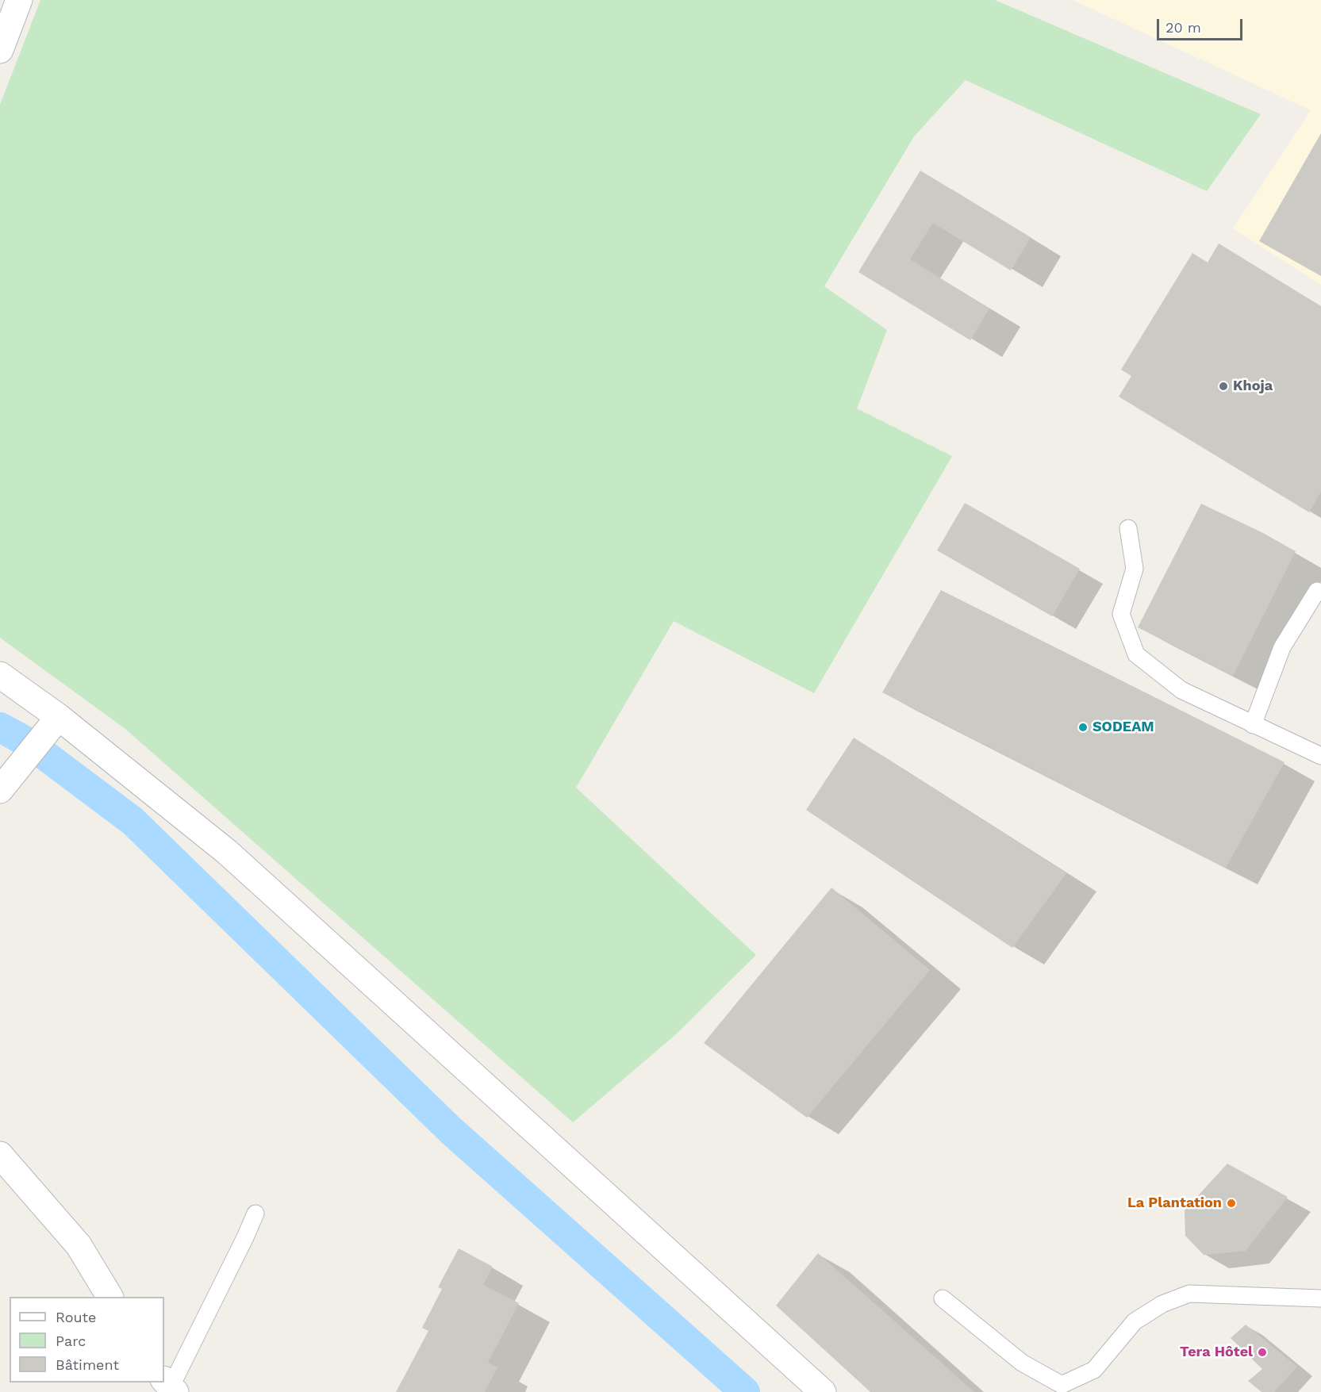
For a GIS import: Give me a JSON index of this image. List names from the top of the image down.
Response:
{
  "places": [
    "Khoja",
    "SODEAM",
    "La Plantation",
    "Tera Hôtel"
  ],
  "legend": ["Route", "Parc", "Bâtiment"],
  "scale_bar": "20 m"
}
